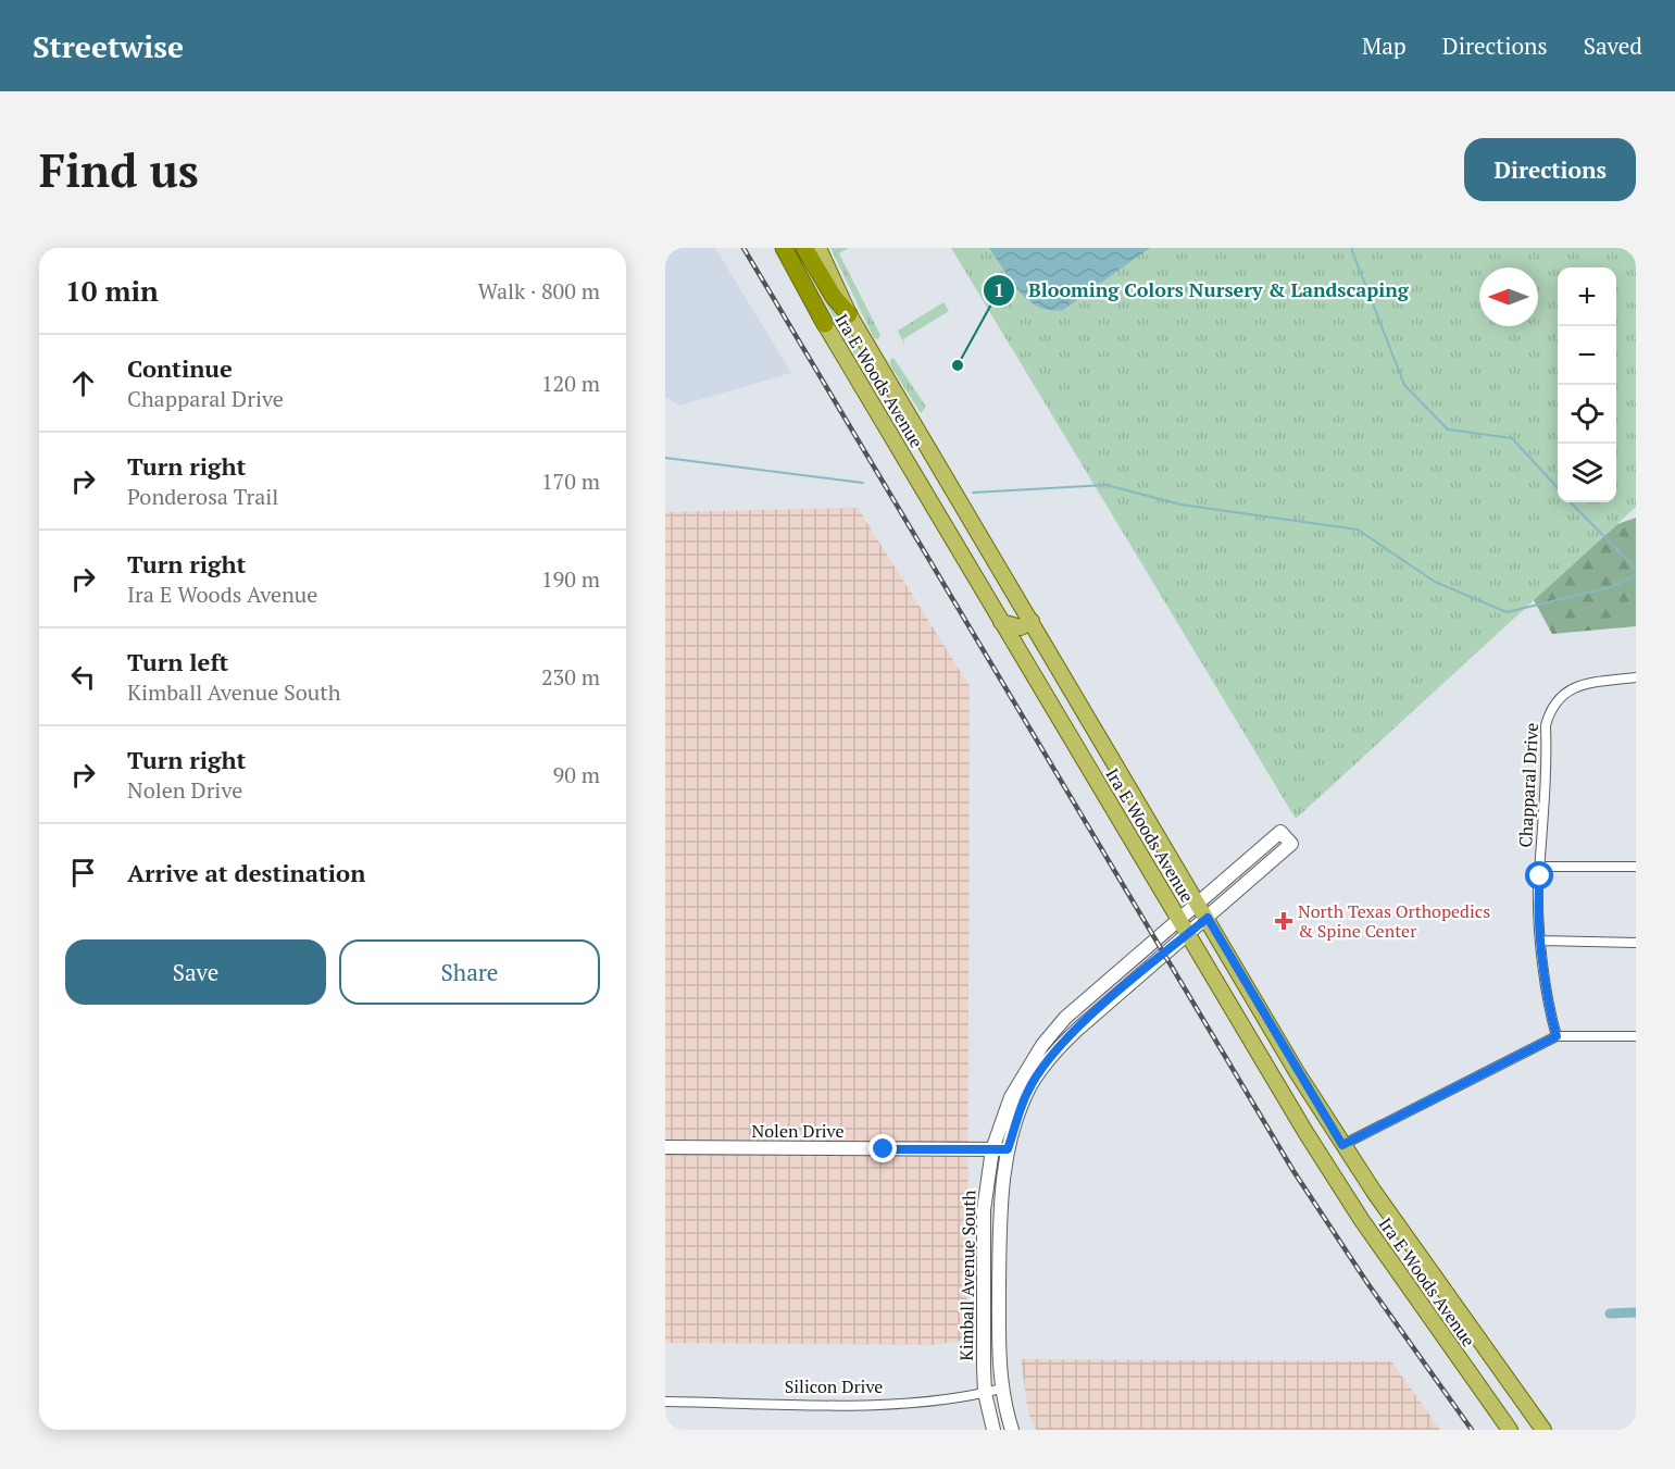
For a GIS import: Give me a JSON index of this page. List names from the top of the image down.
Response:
{
  "streets": {
    "main road": ["Ira E Woods Avenue", "Nolen Drive", "Kimball Avenue South"],
    "street": ["Chapparal Drive", "Silicon Drive"]
  },
  "crossings": [
    ["Ira E Woods Avenue", "Kimball Avenue South"],
    ["Nolen Drive", "Kimball Avenue South"],
    ["Kimball Avenue South", "Silicon Drive"]
  ],
  "places": {
    "other": ["Blooming Colors Nursery & Landscaping"],
    "health": ["North Texas Orthopedics & Spine Center"]
  },
  "north": "left",
  "page": {
    "header": "Streetwise",
    "nav": ["Map", "Directions", "Saved"],
    "buttons": [
      "Directions",
      ["Save", "Share"]
    ],
    "title": "Find us",
    "heading": ["10 min", "Walk · 800 m"],
    "map_buttons": ["+", "−"],
    "list": [
      ["Continue", "Chapparal Drive", "120 m"],
      ["Turn right", "Ponderosa Trail", "170 m"],
      ["Turn right", "Ira E Woods Avenue", "190 m"],
      ["Turn left", "Kimball Avenue South", "230 m"],
      ["Turn right", "Nolen Drive", "90 m"],
      "Arrive at destination"
    ]
  }
}
